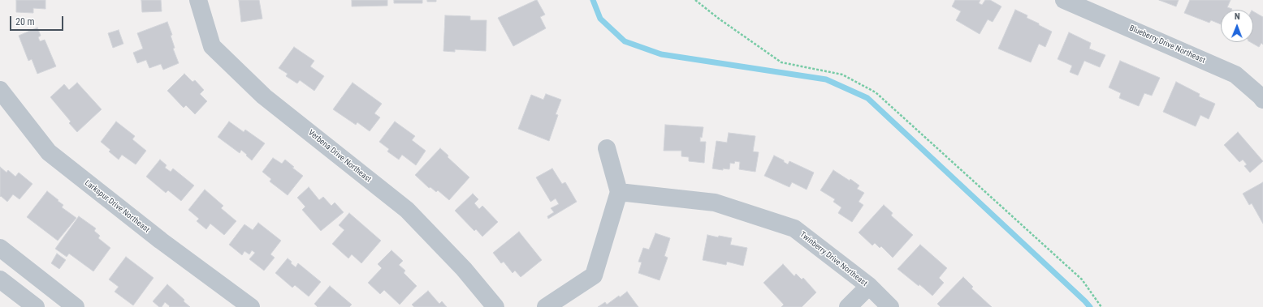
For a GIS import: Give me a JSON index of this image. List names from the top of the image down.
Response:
{
  "streets": {
    "street": [
      "Blueberry Drive Northeast",
      "Verbena Drive Northeast",
      "Larkspur Drive Northeast",
      "Twinberry Drive Northeast"
    ]
  },
  "scale_bar": "20 m",
  "north": "top"
}
